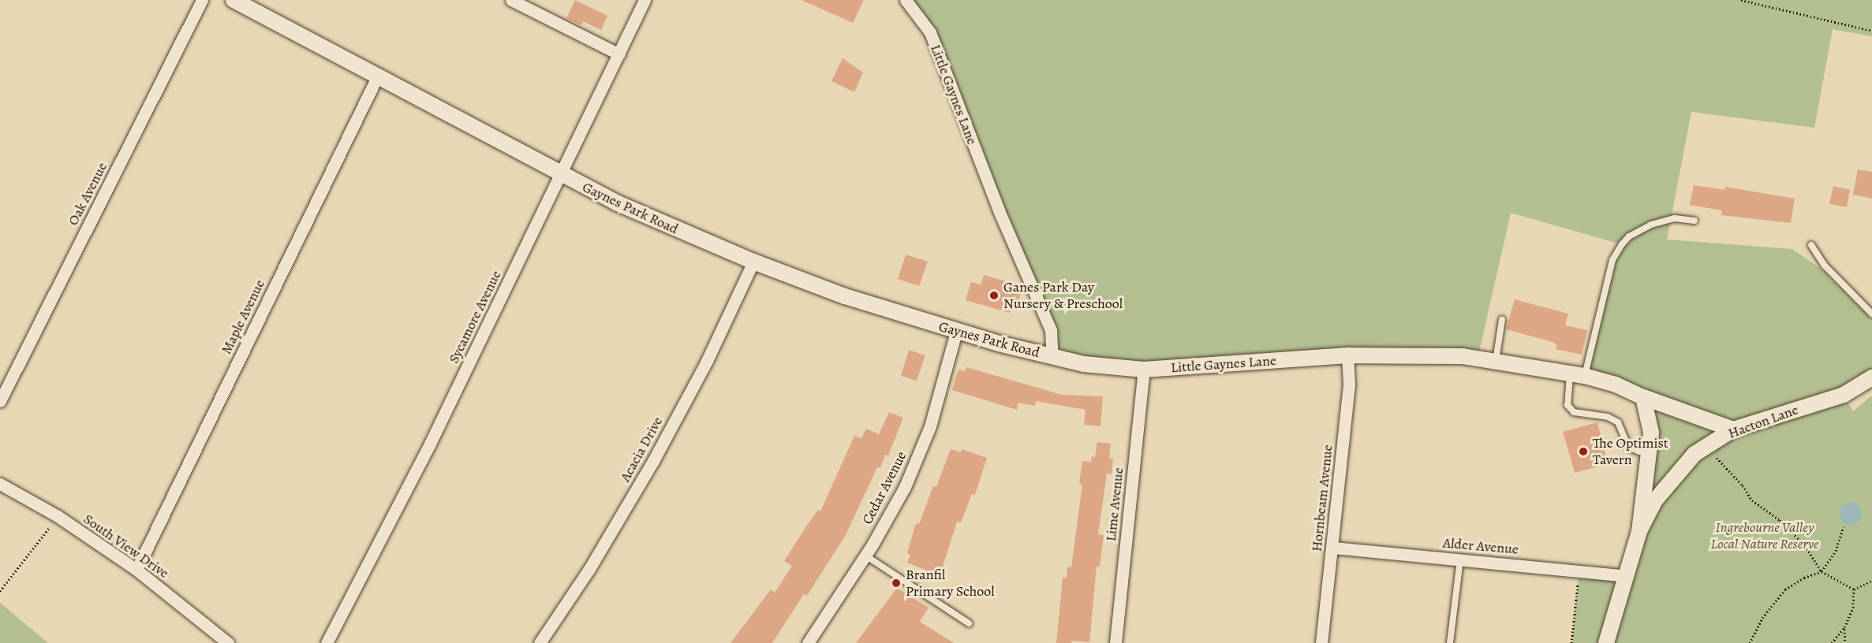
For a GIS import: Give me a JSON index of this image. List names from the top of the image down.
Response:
{
  "streets": {
    "street": [
      "Little Gaynes Lane",
      "Oak Avenue",
      "Gaynes Park Road",
      "Maple Avenue",
      "Sycamore Avenue",
      "Hacton Lane",
      "Acacia Drive",
      "Cedar Avenue",
      "Hornbeam Avenue",
      "Lime Avenue",
      "South View Drive",
      "Alder Avenue"
    ]
  },
  "crossings": [
    ["Little Gaynes Lane", "Gaynes Park Road"],
    ["Little Gaynes Lane", "Hacton Lane"],
    ["Little Gaynes Lane", "Hornbeam Avenue"],
    ["Little Gaynes Lane", "Lime Avenue"],
    ["Gaynes Park Road", "Maple Avenue"],
    ["Gaynes Park Road", "Sycamore Avenue"],
    ["Gaynes Park Road", "Acacia Drive"],
    ["Gaynes Park Road", "Cedar Avenue"],
    ["Maple Avenue", "South View Drive"],
    ["Hacton Lane", "Alder Avenue"],
    ["Hornbeam Avenue", "Alder Avenue"]
  ],
  "parks": ["Ingrebourne Valley Local Nature Reserve"],
  "places": ["Ganes Park Day Nursery & Preschool", "The Optimist Tavern", "Branfil Primary School"]
}
